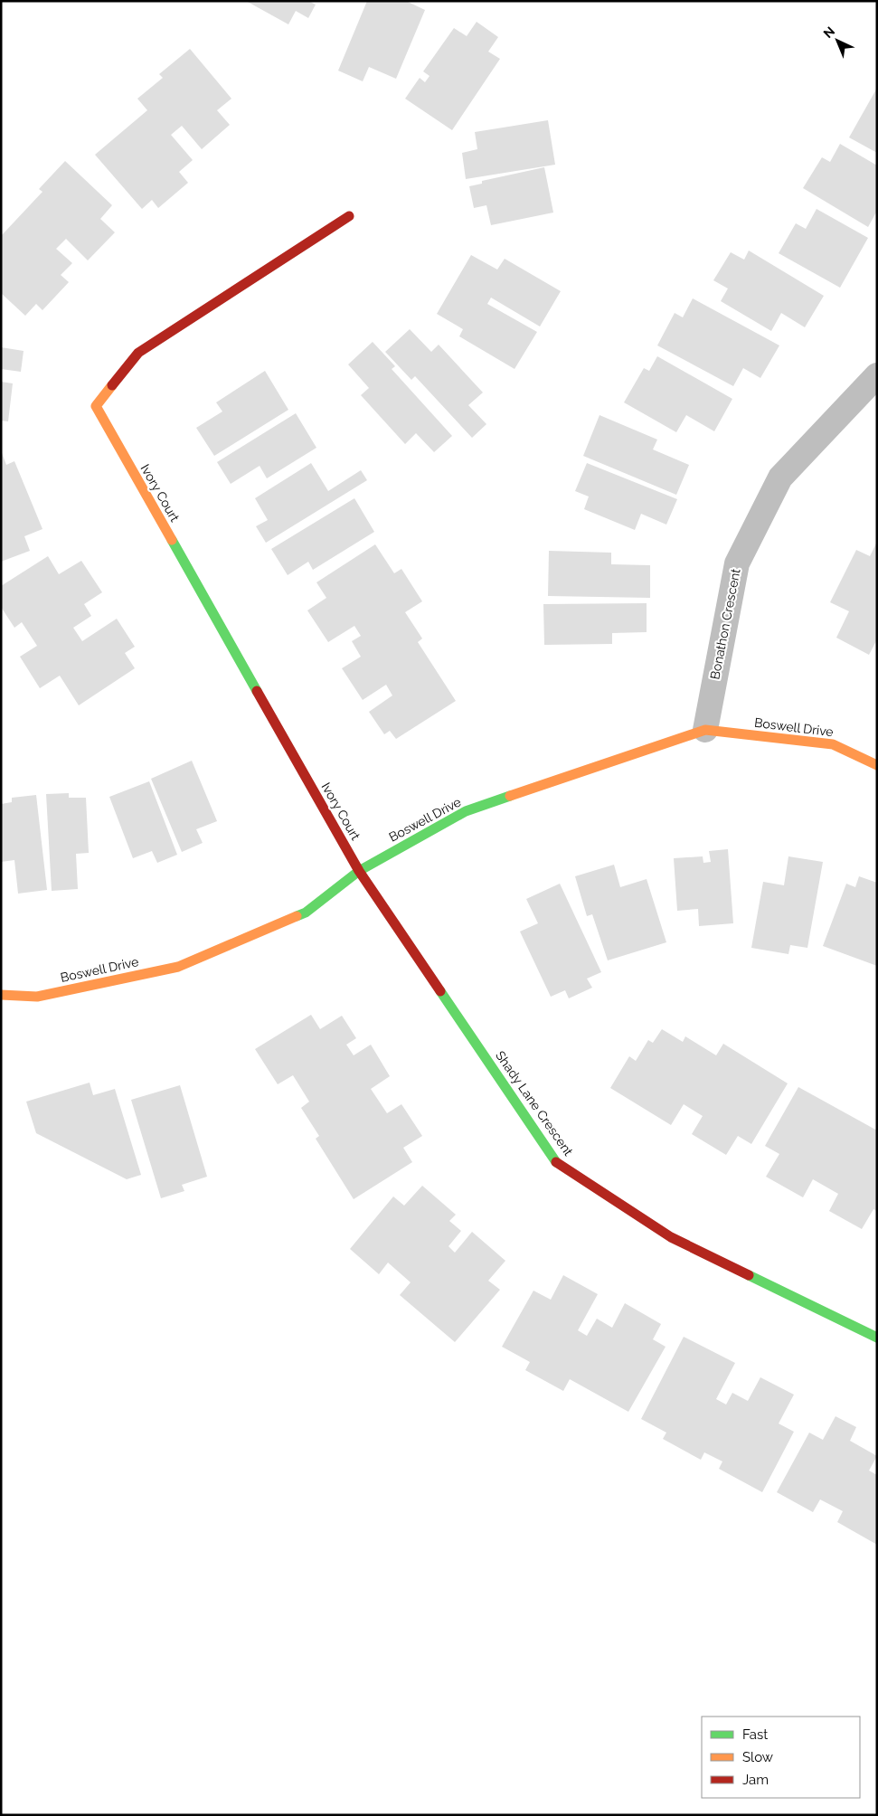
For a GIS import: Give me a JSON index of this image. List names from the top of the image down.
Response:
{
  "streets": {
    "street": [
      "Ivory Court",
      "Bonathon Crescent",
      "Boswell Drive",
      "Shady Lane Crescent"
    ]
  },
  "crossings": [
    ["Ivory Court", "Boswell Drive"],
    ["Ivory Court", "Shady Lane Crescent"],
    ["Bonathon Crescent", "Boswell Drive"],
    ["Boswell Drive", "Shady Lane Crescent"]
  ],
  "legend": ["Fast", "Slow", "Jam"],
  "north": "top left"
}
